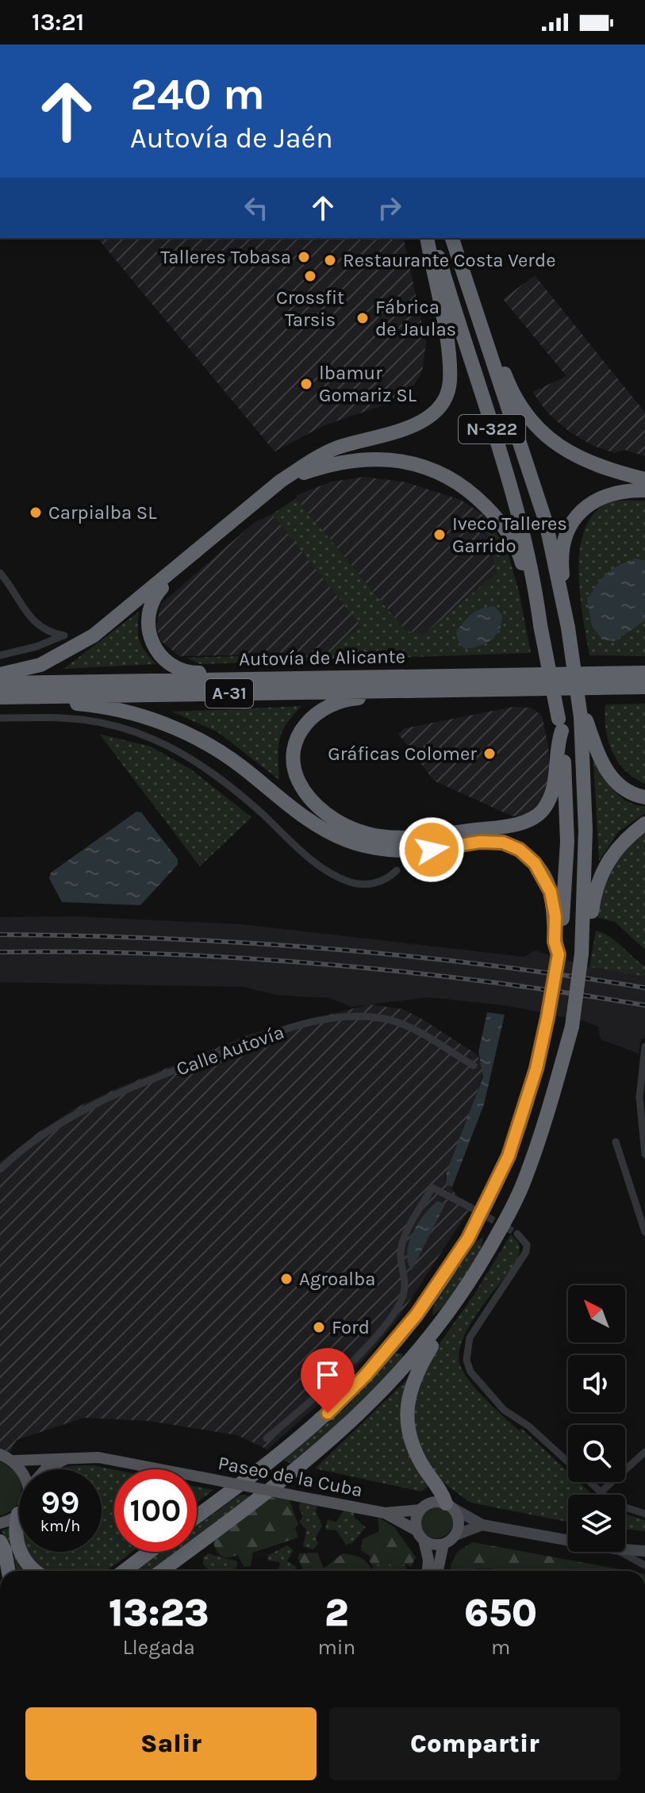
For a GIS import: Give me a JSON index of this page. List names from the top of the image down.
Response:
{
  "streets": {
    "highway": ["N-322", "Autovía de Alicante", "A-31"],
    "main road": ["Paseo de la Cuba"],
    "street": ["Calle Autovía"]
  },
  "places": [
    "Talleres Tobasa",
    "Restaurante Costa Verde",
    "Crossfit Tarsis",
    "Fábrica de Jaulas",
    "lbamur Gomariz SL",
    "Carpialba SL",
    "Iveco Talleres Garrido",
    "Gráficas Colomer",
    "Agroalba",
    "Ford"
  ],
  "north": "top left",
  "page": {
    "status": "13:21",
    "turn": ["240 m", "Autovía de Jaén"],
    "speed": "99 km/h",
    "limit": "100",
    "eta": [
      "13:23",
      "Llegada",
      "2",
      "min",
      "650",
      "m"
    ],
    "buttons": ["Salir", "Compartir"]
  }
}
